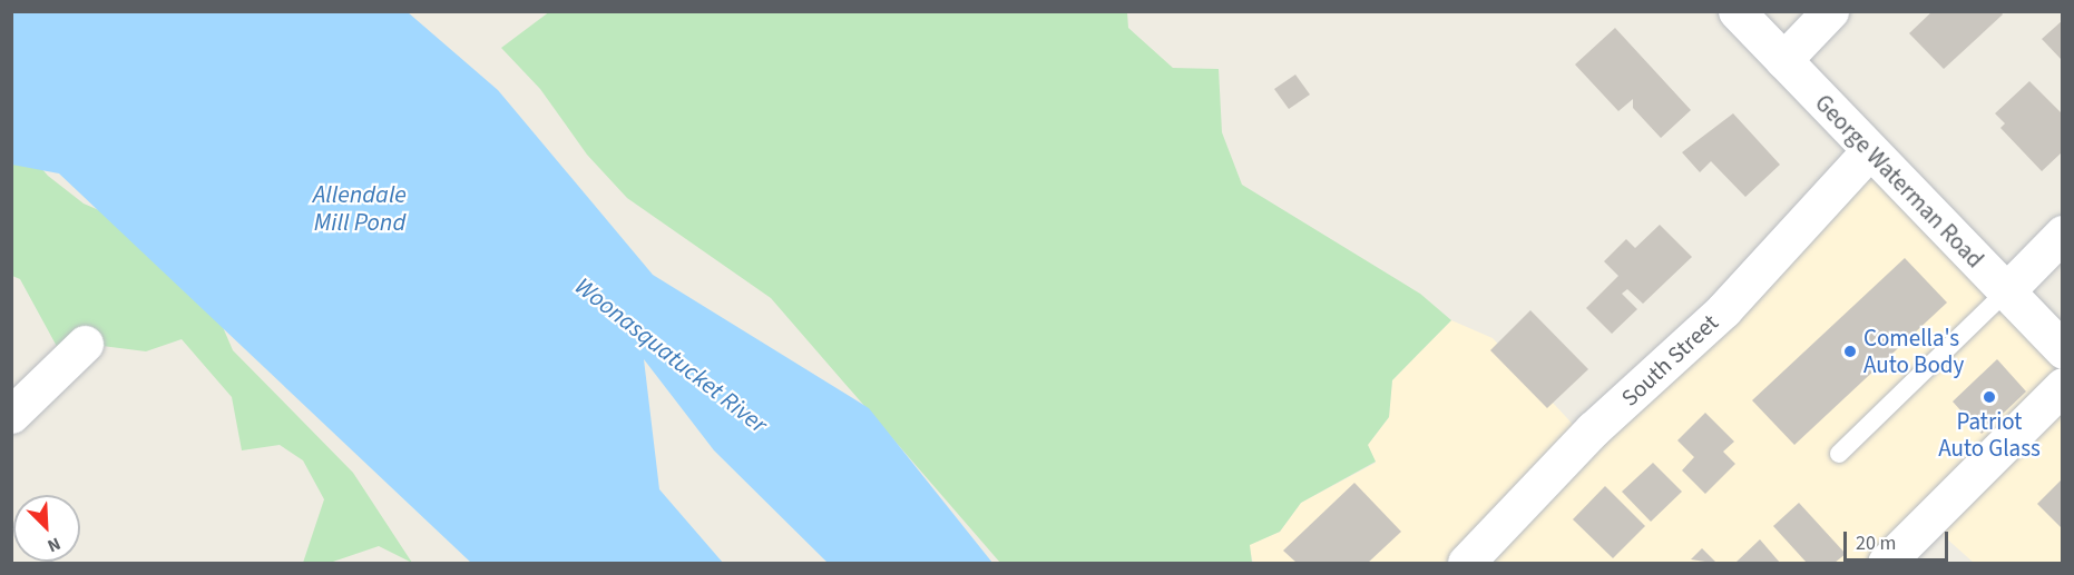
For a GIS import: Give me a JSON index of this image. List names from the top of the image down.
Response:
{
  "streets": {
    "street": ["George Waterman Road", "South Street"]
  },
  "crossings": [
    ["George Waterman Road", "South Street"]
  ],
  "water": ["Allendale Mill Pond", "Woonasquatucket River"],
  "places": ["Comella's Auto Body", "Patriot Auto Glass"],
  "scale_bar": "20 m",
  "north": "bottom right"
}
